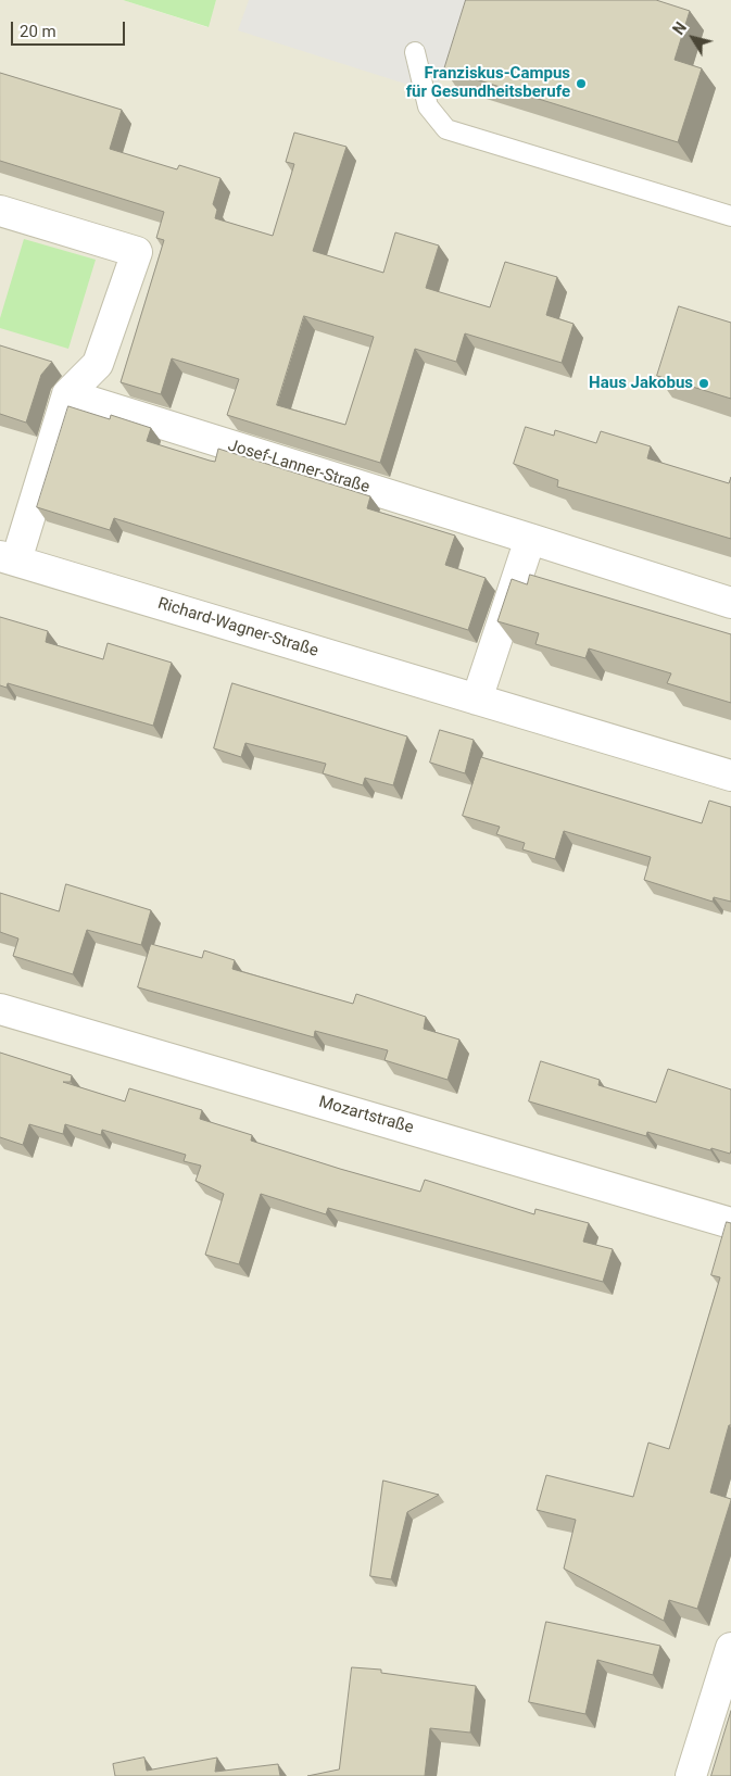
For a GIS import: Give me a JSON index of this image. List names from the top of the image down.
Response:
{
  "streets": {
    "street": ["Josef-Lanner-Straße", "Richard-Wagner-Straße", "Mozartstraße"]
  },
  "places": ["Franziskus-Campus für Gesundheitsberufe", "Haus Jakobus"],
  "scale_bar": "20 m",
  "north": "top left"
}
